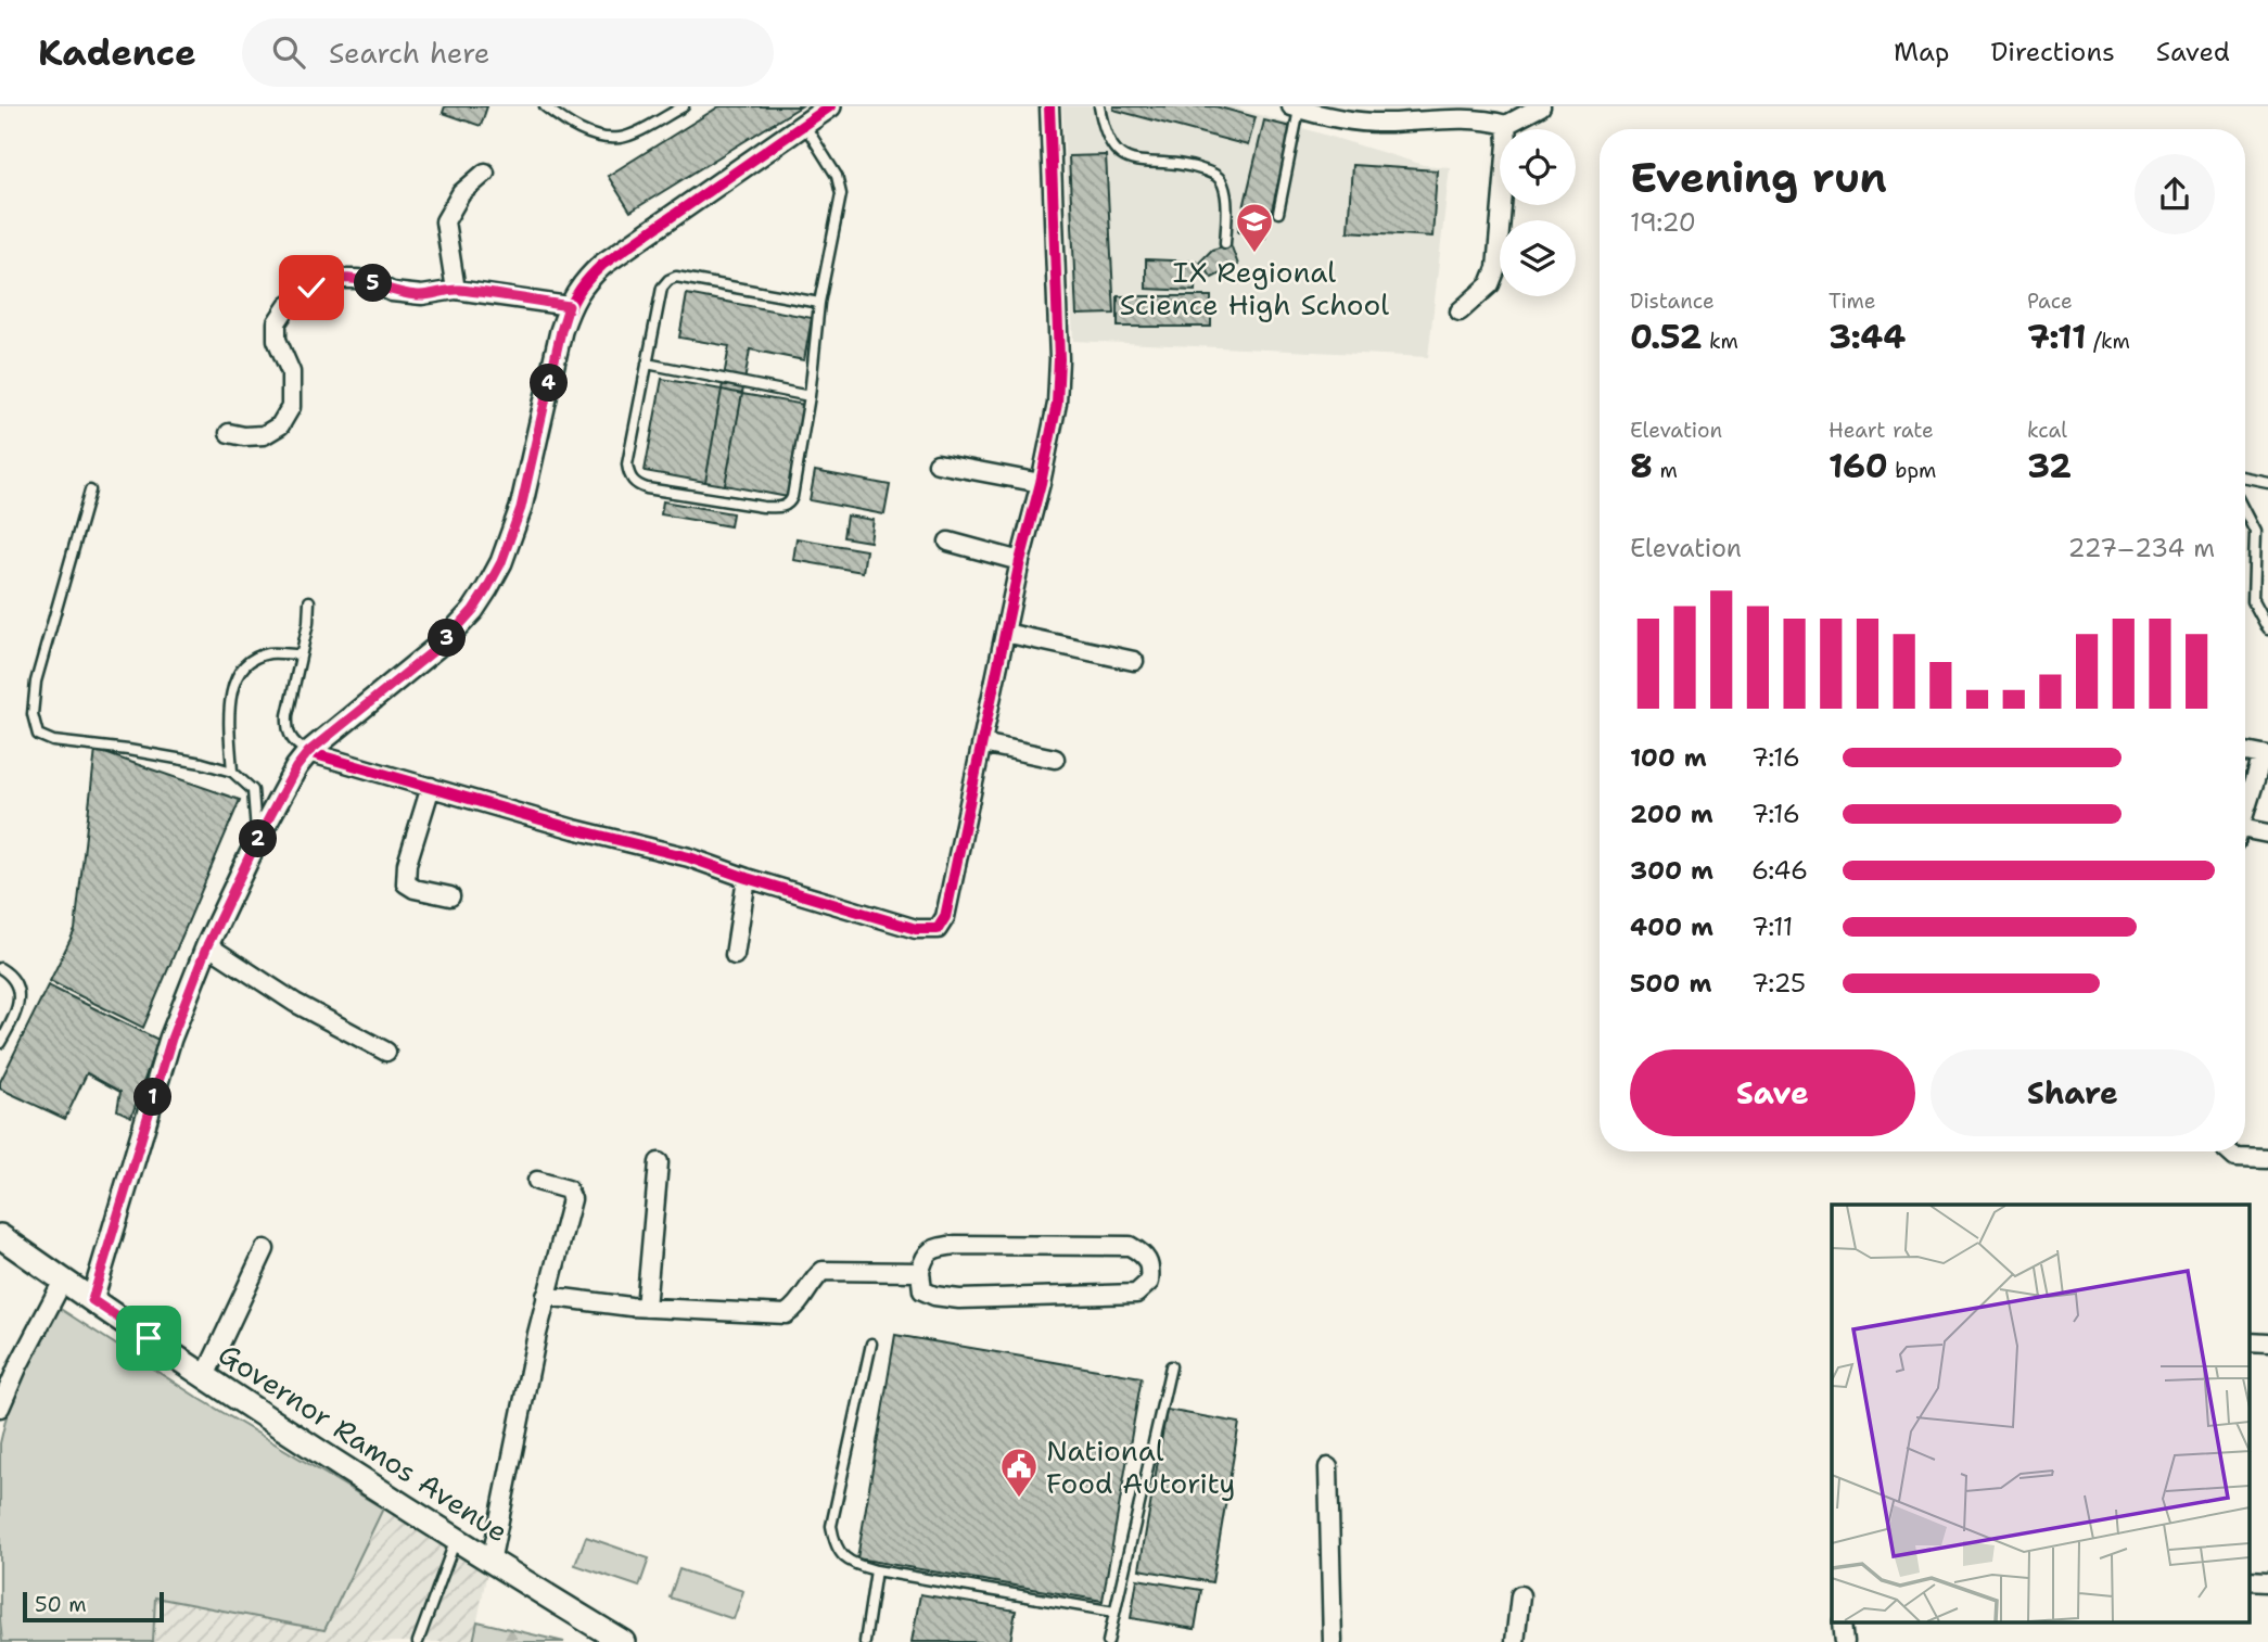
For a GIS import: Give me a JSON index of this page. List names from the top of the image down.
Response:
{
  "streets": {
    "main road": ["Governor Ramos Avenue"]
  },
  "places": {
    "school or university": ["IX Regional Science High School"],
    "public building": ["National Food Autority"]
  },
  "scale_bar": "50 m",
  "page": {
    "header": "Kadence",
    "search": "Search here",
    "nav": ["Map", "Directions", "Saved"],
    "heading": ["Evening run", "19:20"],
    "stats": [
      ["Distance", "0.52 km"],
      ["Time", "3:44"],
      ["Pace", "7:11 /km"],
      ["Elevation", "8 m"],
      ["Heart rate", "160 bpm"],
      ["kcal", "32"]
    ],
    "pins": [
      "5",
      "4",
      "3",
      "2",
      "1"
    ],
    "chart": ["Elevation", "227–234 m"],
    "list": [
      {
        "name": "100 m",
        "note": "7:16"
      },
      {
        "name": "200 m",
        "note": "7:16"
      },
      {
        "name": "300 m",
        "note": "6:46"
      },
      {
        "name": "400 m",
        "note": "7:11"
      },
      {
        "name": "500 m",
        "note": "7:25"
      }
    ],
    "buttons": ["Save", "Share"],
    "scale": "50 m"
  }
}
